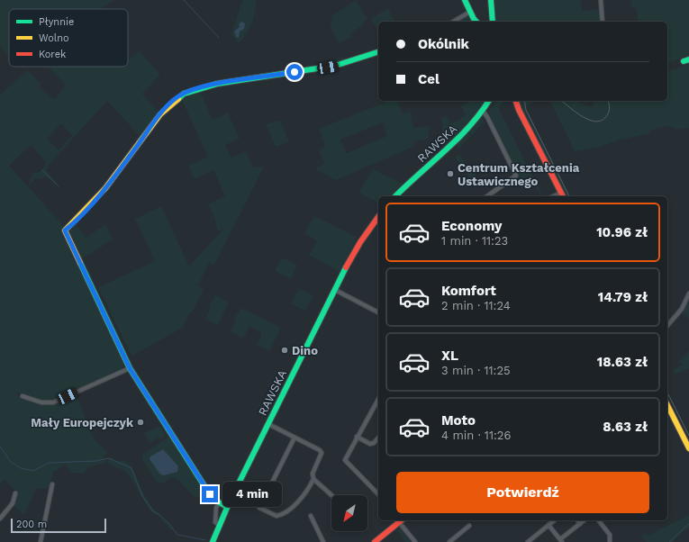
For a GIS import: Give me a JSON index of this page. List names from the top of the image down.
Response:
{
  "streets": {
    "street": ["RAWSKA"]
  },
  "places": ["Centrum Kształcenia Ustawicznego", "Dino", "Mały Europejczyk"],
  "legend": ["Płynnie", "Wolno", "Korek"],
  "scale_bar": "200 m",
  "north": "bottom left",
  "page": {
    "banner": ["Okólnik", "Cel"],
    "list": [
      {
        "name": "Economy",
        "note": "1 min · 11:23",
        "value": "10.96 zł"
      },
      {
        "name": "Komfort",
        "note": "2 min · 11:24",
        "value": "14.79 zł"
      },
      {
        "name": "XL",
        "note": "3 min · 11:25",
        "value": "18.63 zł"
      },
      {
        "name": "Moto",
        "note": "4 min · 11:26",
        "value": "8.63 zł"
      }
    ],
    "buttons": "Potwierdź",
    "bubble": "4 min",
    "scale": "200 m"
  }
}
